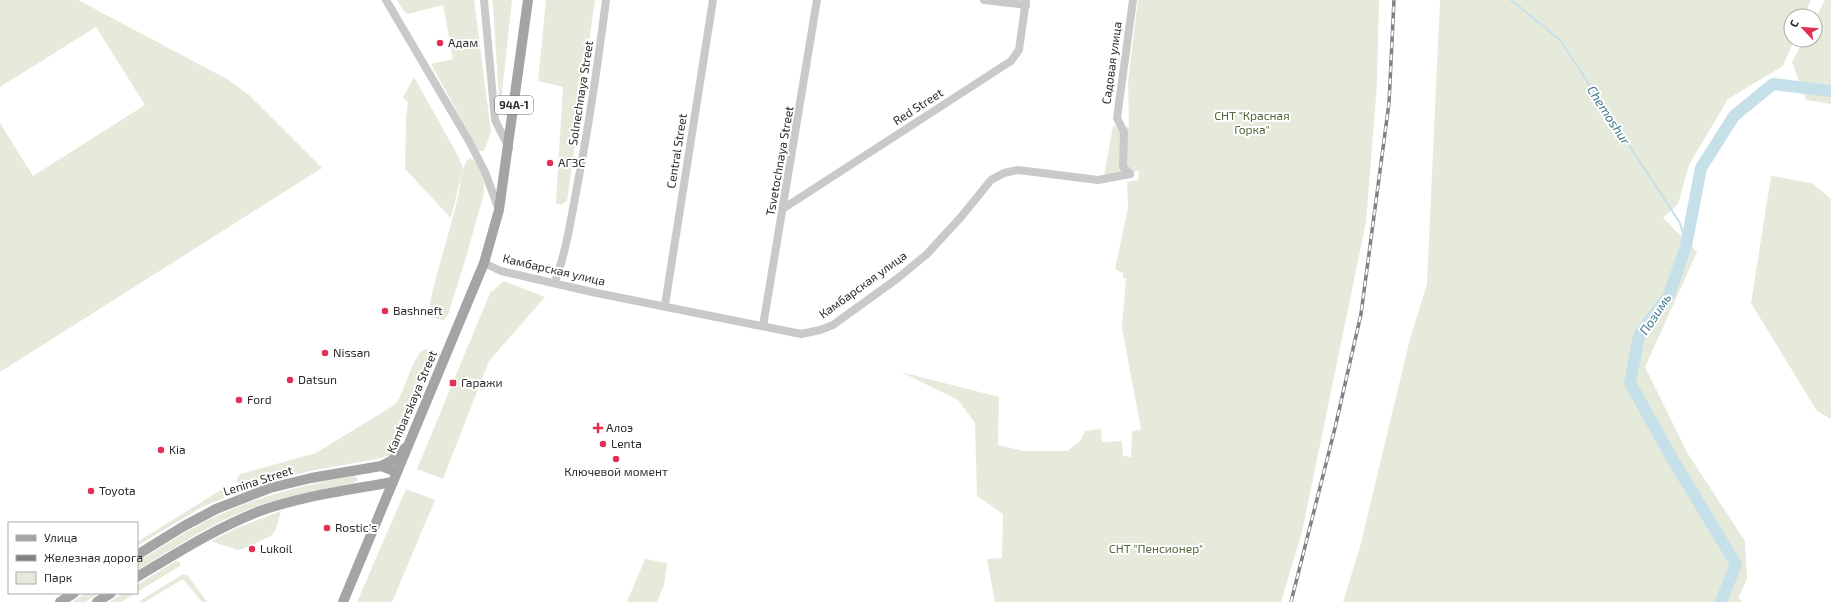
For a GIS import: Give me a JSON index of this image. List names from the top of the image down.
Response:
{
  "streets": {
    "main road": ["94А-1", "Kambarskaya Street", "Lenina Street"],
    "street": [
      "Садовая улица",
      "Solnechnaya Street",
      "Red Street",
      "Central Street",
      "Tsvetochnaya Street",
      "Камбарская улица"
    ]
  },
  "crossings": [
    ["Садовая улица", "Камбарская улица"],
    ["Solnechnaya Street", "Камбарская улица"],
    ["94А-1", "Kambarskaya Street"],
    ["Red Street", "Tsvetochnaya Street"],
    ["Central Street", "Камбарская улица"],
    ["Tsvetochnaya Street", "Камбарская улица"],
    ["Камбарская улица", "Kambarskaya Street"]
  ],
  "water": ["Chemoshur", "Позимь"],
  "parks": ["СНТ \"Красная Горка\"", "СНТ \"Пенсионер\""],
  "places": {
    "other": [
      "Адам",
      "АГЗС",
      "Bashneft",
      "Nissan",
      "Datsun",
      "Ford",
      "Lenta",
      "Kia",
      "Ключевой момент",
      "Toyota",
      "Rostic's",
      "Lukoil"
    ],
    "transit": ["Гаражи"],
    "health": ["Алоэ"]
  },
  "legend": ["Улица", "Железная дорога", "Парк"],
  "north": "top left"
}
